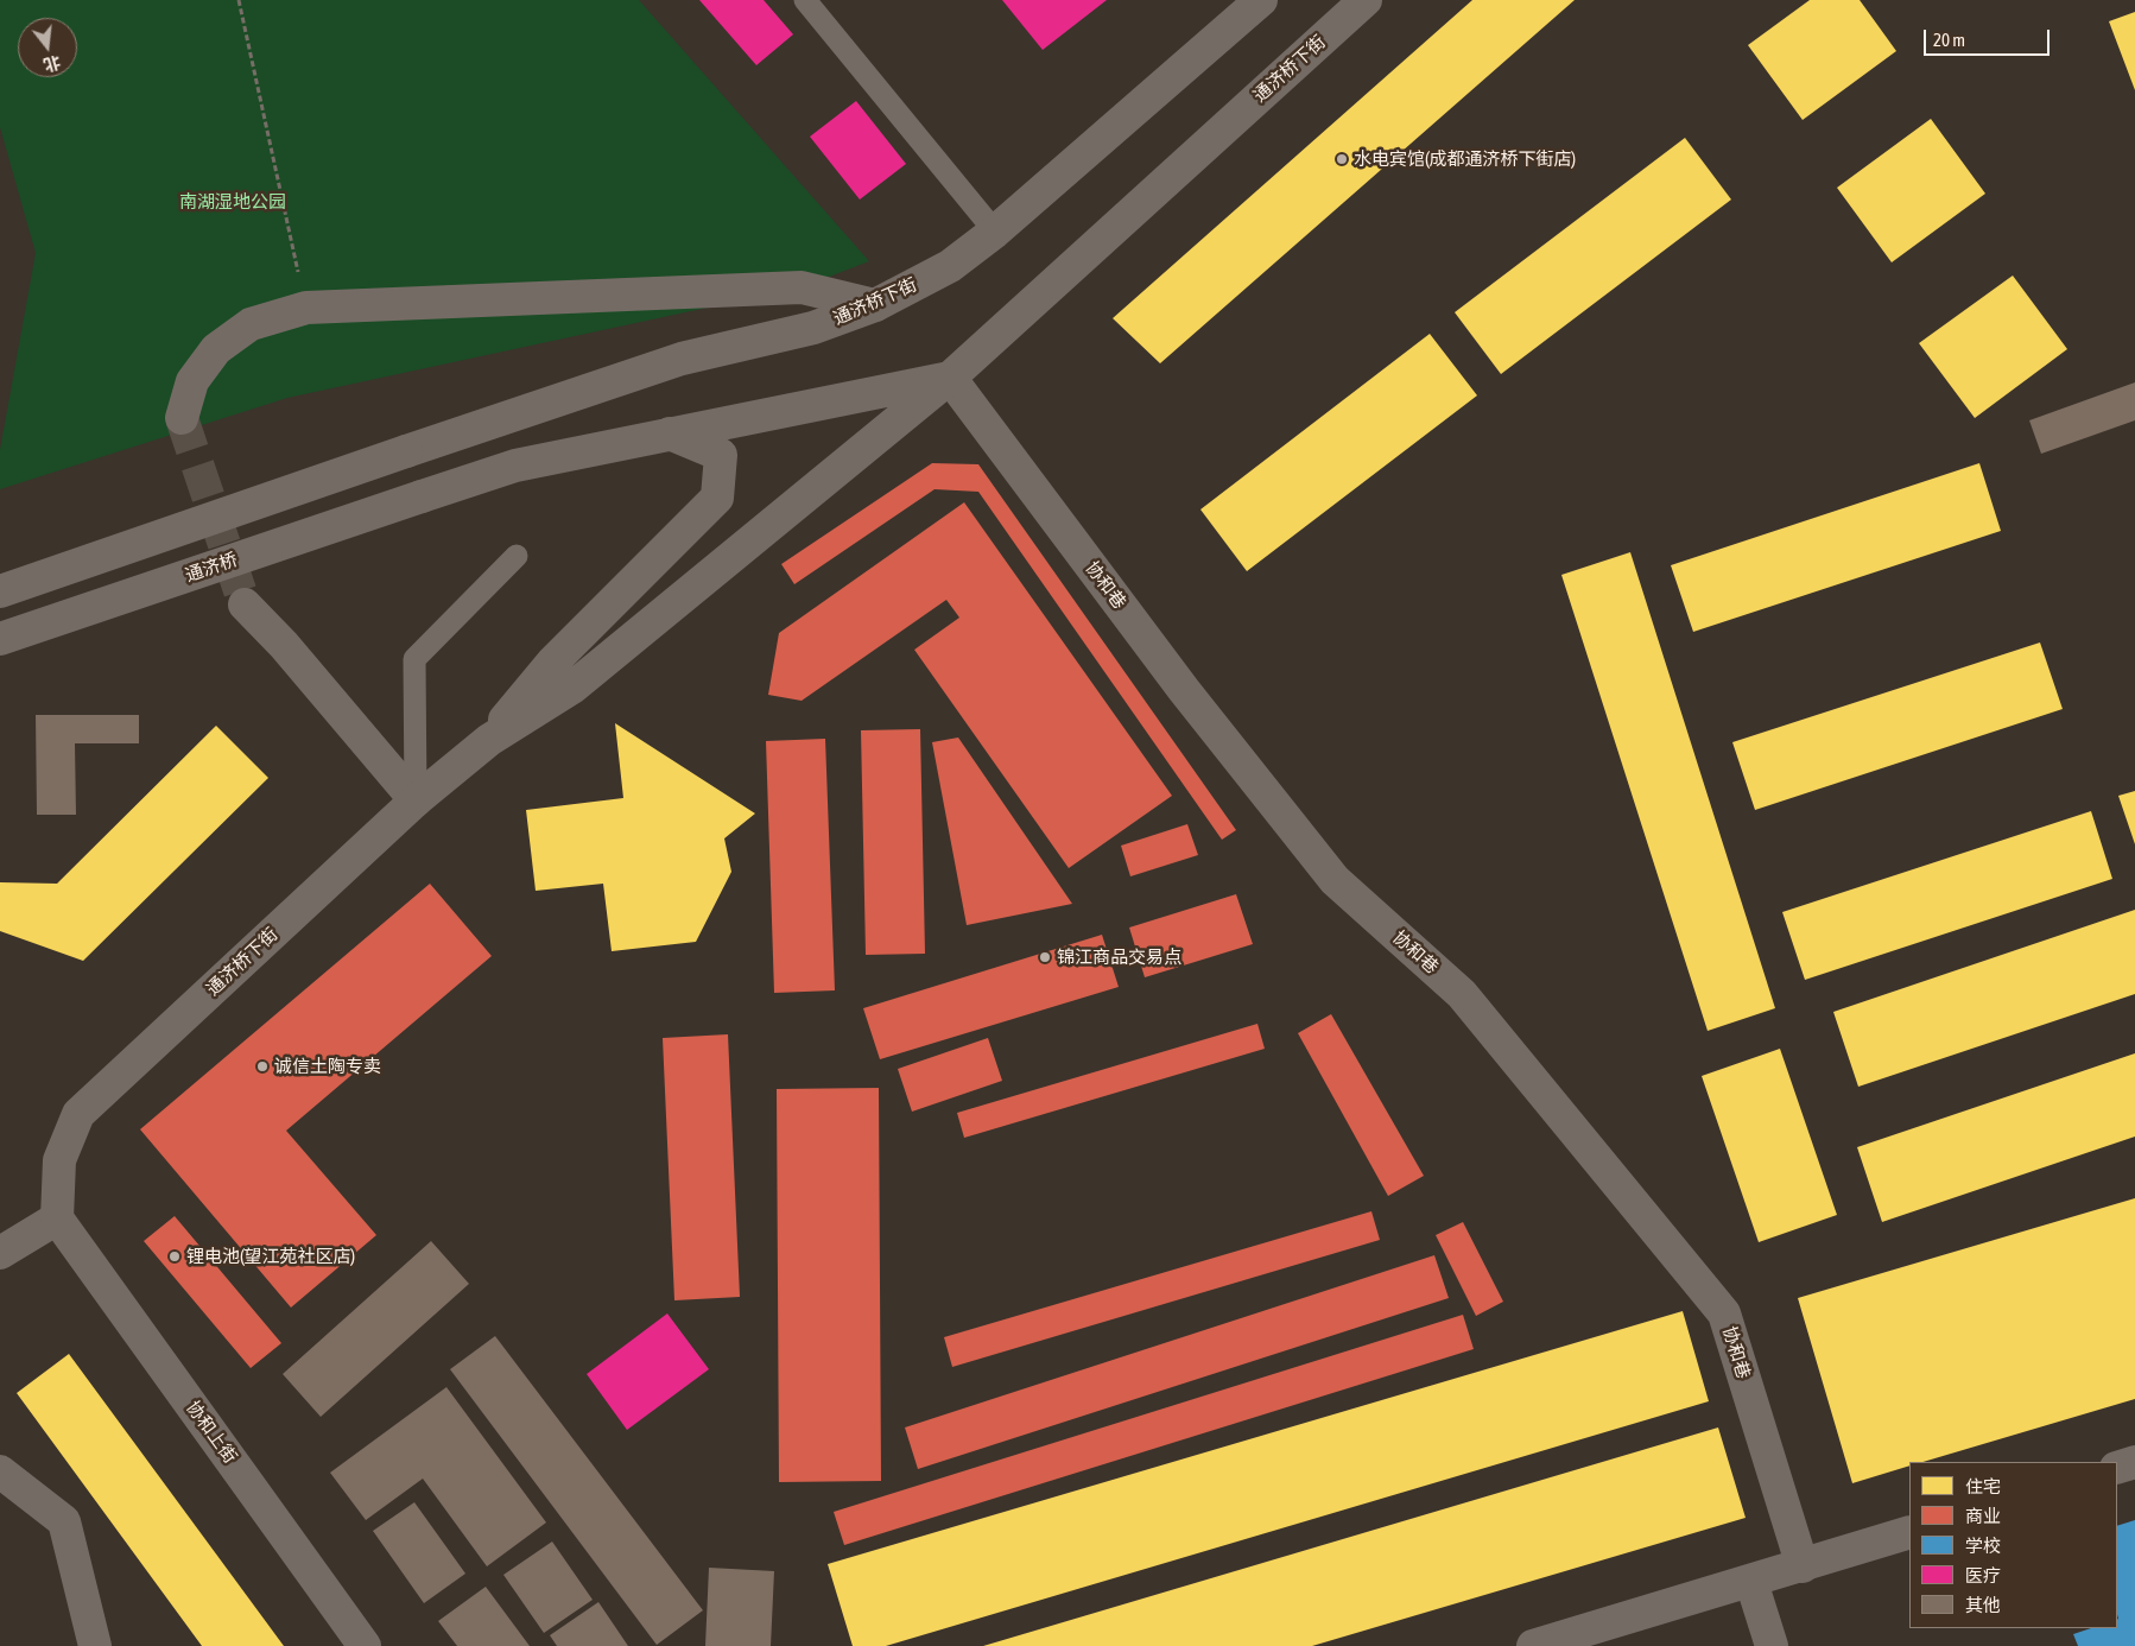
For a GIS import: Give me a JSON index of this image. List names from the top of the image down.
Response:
{
  "streets": {
    "street": [
      "通济桥下街",
      "通济桥",
      "协和巷",
      "协和上街"
    ]
  },
  "crossings": [
    ["通济桥下街", "通济桥"],
    ["通济桥下街", "协和巷"],
    ["通济桥下街", "协和上街"]
  ],
  "parks": ["南湖湿地公园"],
  "places": [
    "水电宾馆(成都通济桥下街店)",
    "锦江商品交易点",
    "诚信土陶专卖",
    "锂电池(望江苑社区店)"
  ],
  "legend": [
    "住宅",
    "商业",
    "学校",
    "医疗",
    "其他"
  ],
  "scale_bar": "20 m",
  "north": "bottom"
}
